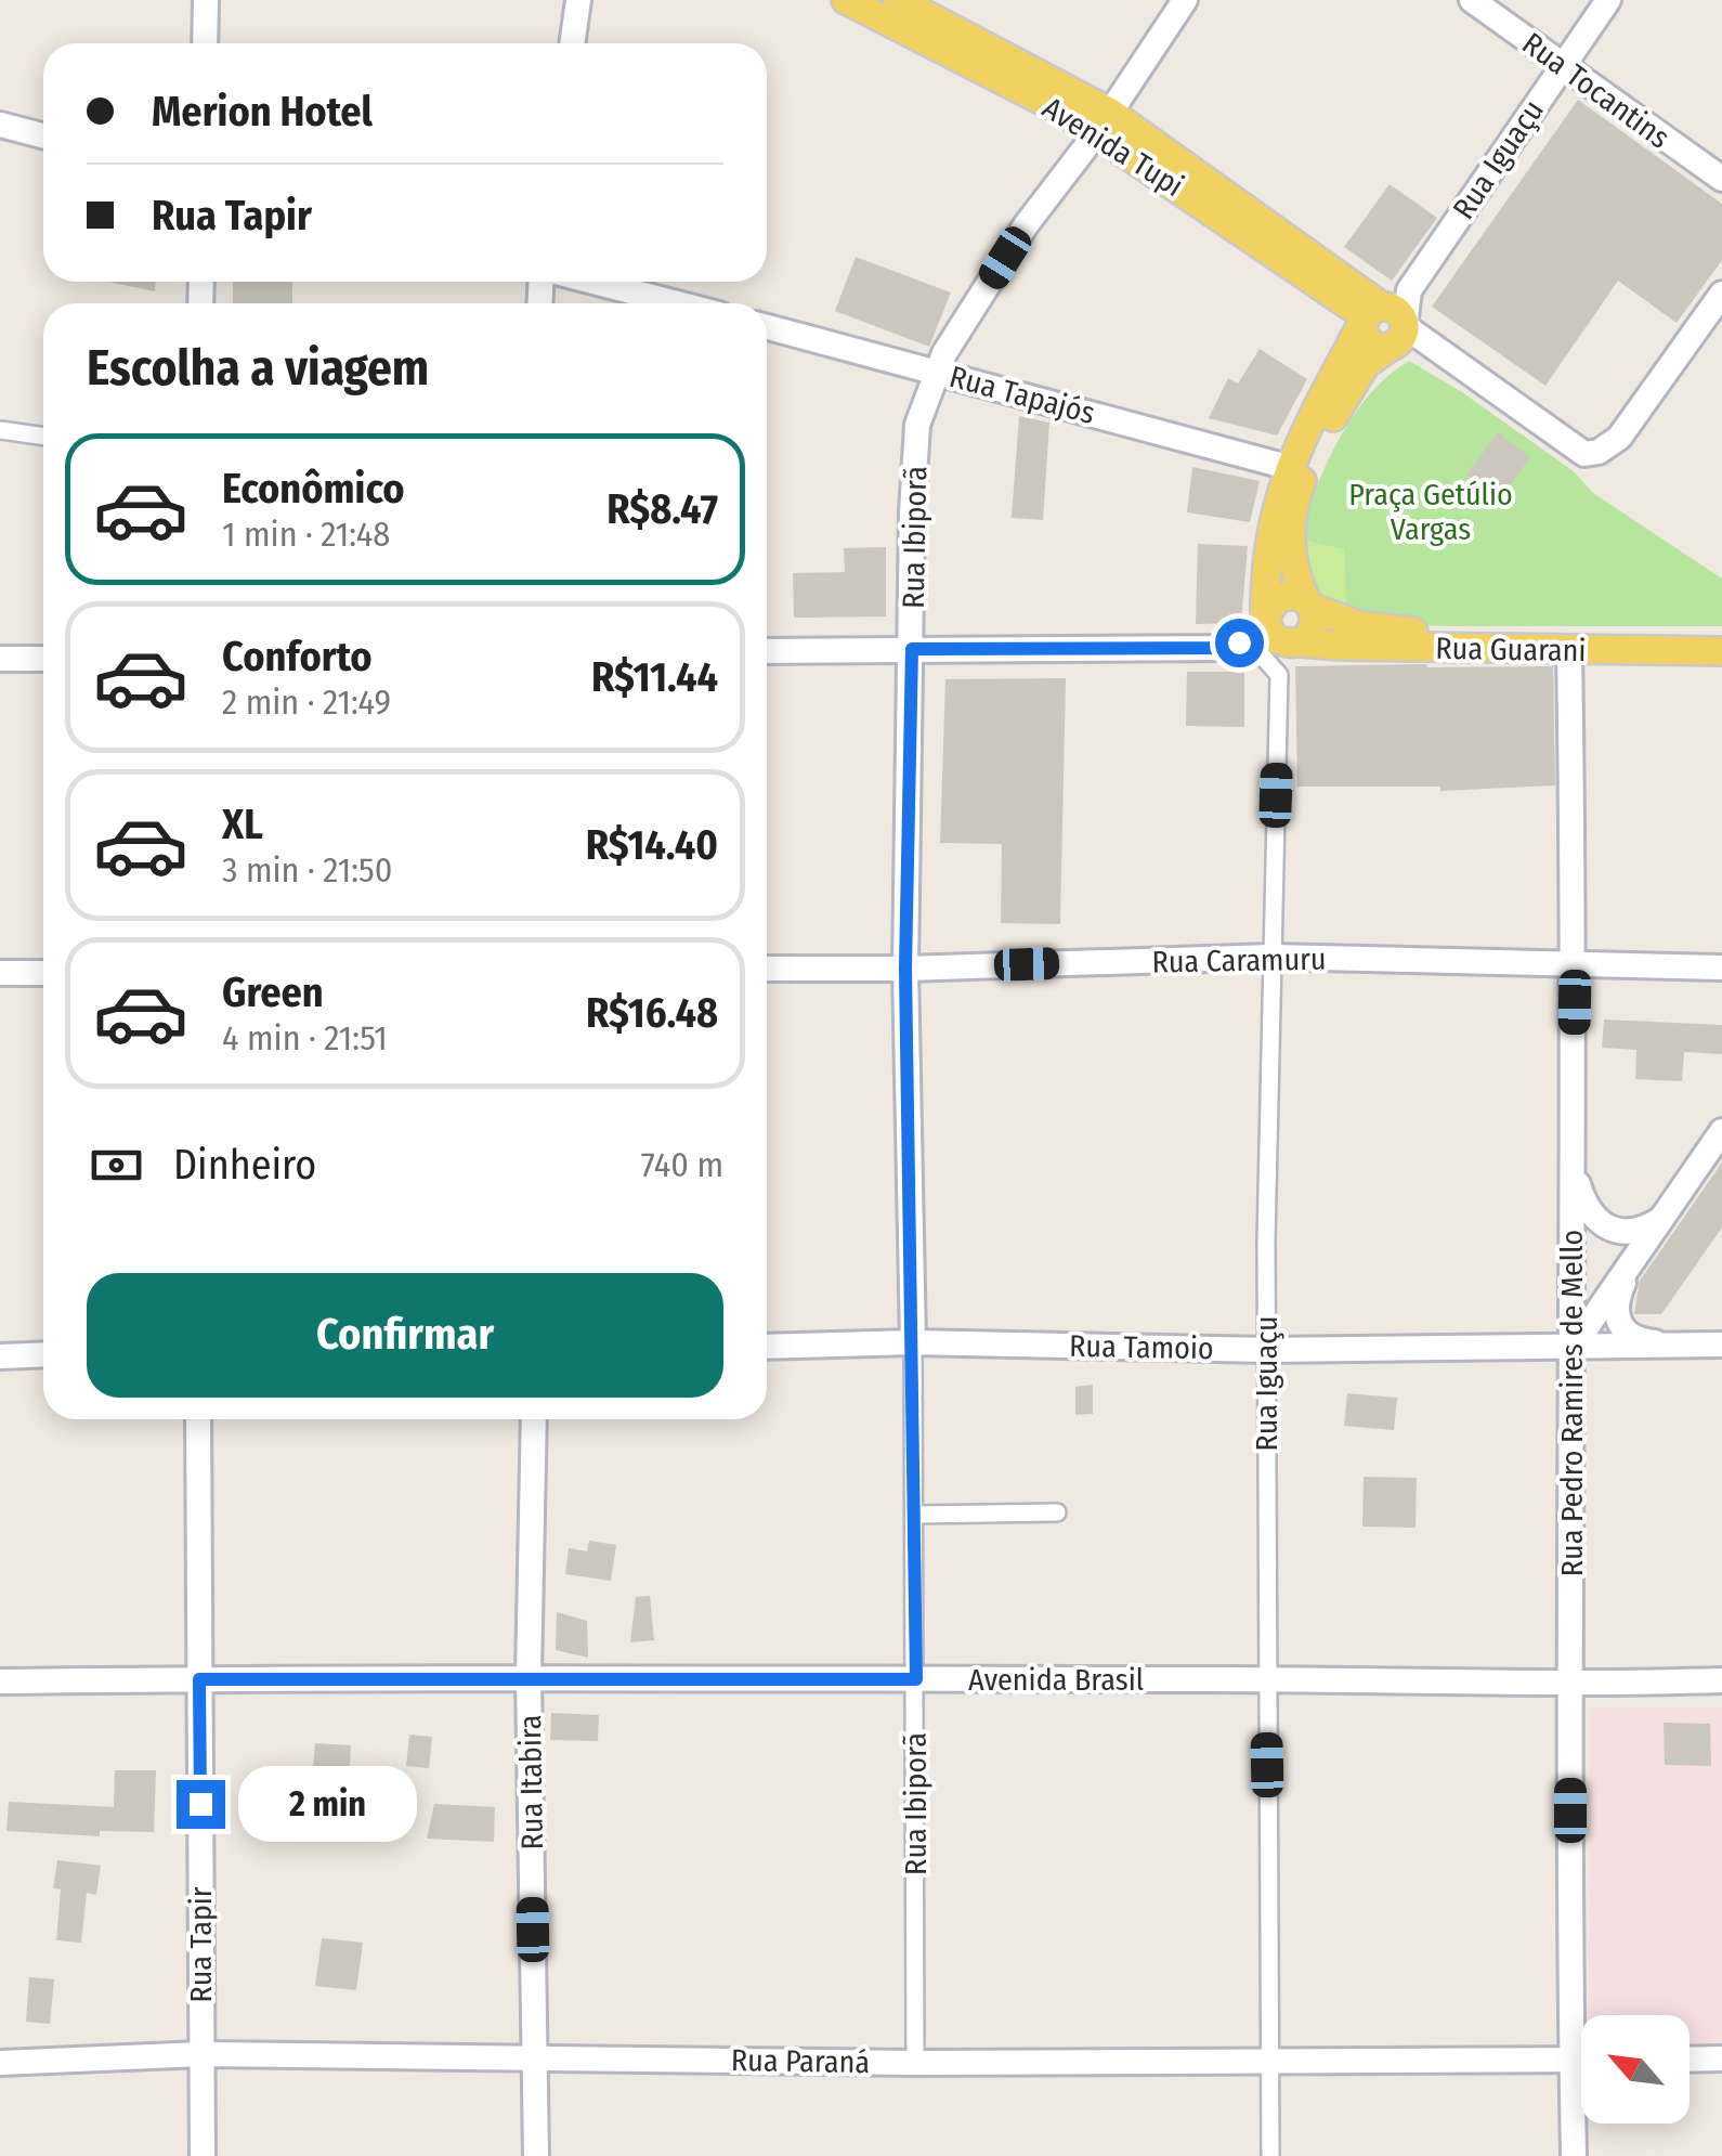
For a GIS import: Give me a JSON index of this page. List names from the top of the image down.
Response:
{
  "streets": {
    "main road": ["Avenida Tupi", "Rua Iguaçu", "Rua Guarani"],
    "street": [
      "Rua Tocantins",
      "Rua Tapajós",
      "Rua Ibiporã",
      "Rua Caramuru",
      "Rua Tamoio",
      "Rua Pedro Ramires de Mello",
      "Avenida Brasil",
      "Rua Itabira",
      "Rua Tapir",
      "Rua Paraná"
    ]
  },
  "crossings": [
    ["Rua Tocantins", "Rua Iguaçu"],
    ["Avenida Tupi", "Rua Iguaçu"],
    ["Avenida Tupi", "Rua Ibiporã"],
    ["Rua Iguaçu", "Rua Guarani"],
    ["Rua Iguaçu", "Rua Caramuru"],
    ["Rua Iguaçu", "Rua Tamoio"],
    ["Rua Iguaçu", "Avenida Brasil"],
    ["Rua Iguaçu", "Rua Paraná"],
    ["Rua Tapajós", "Rua Ibiporã"],
    ["Rua Ibiporã", "Rua Caramuru"],
    ["Rua Ibiporã", "Rua Tamoio"],
    ["Rua Ibiporã", "Avenida Brasil"],
    ["Rua Ibiporã", "Rua Paraná"],
    ["Rua Guarani", "Rua Pedro Ramires de Mello"],
    ["Rua Caramuru", "Rua Pedro Ramires de Mello"],
    ["Rua Tamoio", "Rua Pedro Ramires de Mello"],
    ["Rua Pedro Ramires de Mello", "Avenida Brasil"],
    ["Rua Pedro Ramires de Mello", "Rua Paraná"],
    ["Avenida Brasil", "Rua Itabira"],
    ["Avenida Brasil", "Rua Tapir"],
    ["Rua Itabira", "Rua Paraná"],
    ["Rua Tapir", "Rua Paraná"]
  ],
  "parks": ["Praça Getúlio Vargas"],
  "north": "top left",
  "page": {
    "banner": ["Merion Hotel", "Rua Tapir"],
    "heading": "Escolha a viagem",
    "list": [
      {
        "name": "Econômico",
        "note": "1 min · 21:48",
        "value": "R$8.47"
      },
      {
        "name": "Conforto",
        "note": "2 min · 21:49",
        "value": "R$11.44"
      },
      {
        "name": "XL",
        "note": "3 min · 21:50",
        "value": "R$14.40"
      },
      {
        "name": "Green",
        "note": "4 min · 21:51",
        "value": "R$16.48"
      }
    ],
    "pay": ["Dinheiro", "740 m"],
    "buttons": "Confirmar",
    "bubble": "2 min"
  }
}
